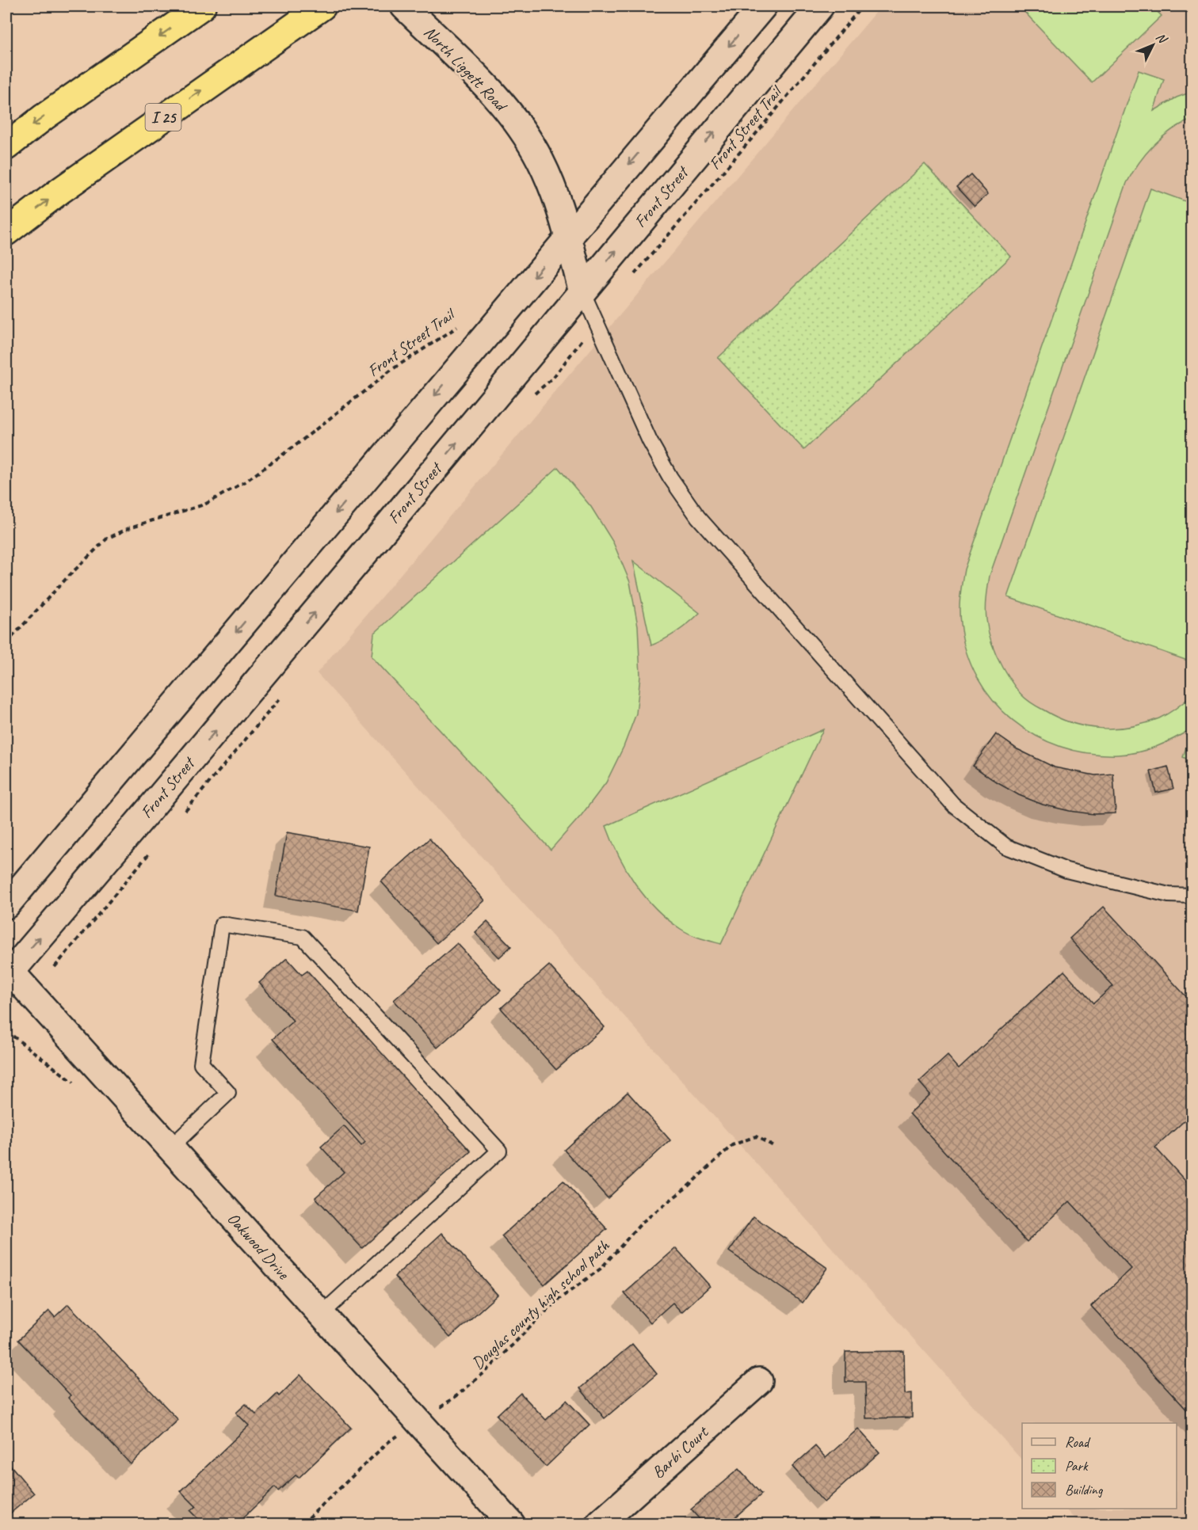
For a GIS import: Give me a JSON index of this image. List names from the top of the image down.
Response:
{
  "streets": {
    "highway": ["I 25"],
    "main road": [
      "North Liggett Road",
      "Front Street",
      "Oakwood Drive",
      "Barbi Court"
    ],
    "path": ["Front Street Trail", "Douglas county high school path"]
  },
  "crossings": [
    ["North Liggett Road", "Front Street"],
    ["Front Street", "Oakwood Drive"],
    ["Oakwood Drive", "Douglas county high school path"]
  ],
  "legend": ["Road", "Park", "Building"],
  "north": "top right"
}
